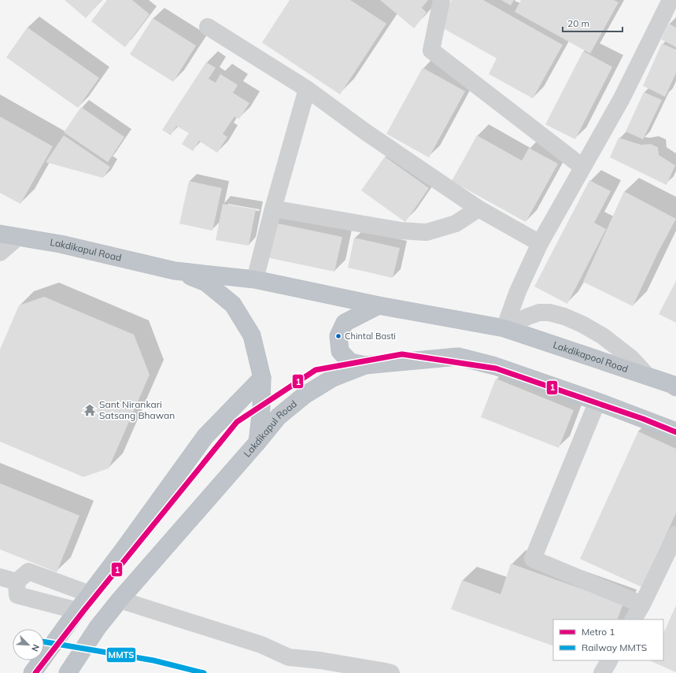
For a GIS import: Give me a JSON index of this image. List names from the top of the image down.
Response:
{
  "streets": {
    "highway": ["Lakdikapul Road", "Lakdikapool Road"]
  },
  "crossings": [
    ["Lakdikapul Road", "Lakdikapool Road"]
  ],
  "places": {
    "other": ["Chintal Basti"],
    "temple": ["Sant Nirankari Satsang Bhawan"]
  },
  "lines": ["metro line 1", "rail line MMTS"],
  "legend": ["Metro 1", "Railway MMTS"],
  "scale_bar": "20 m",
  "north": "bottom right"
}
